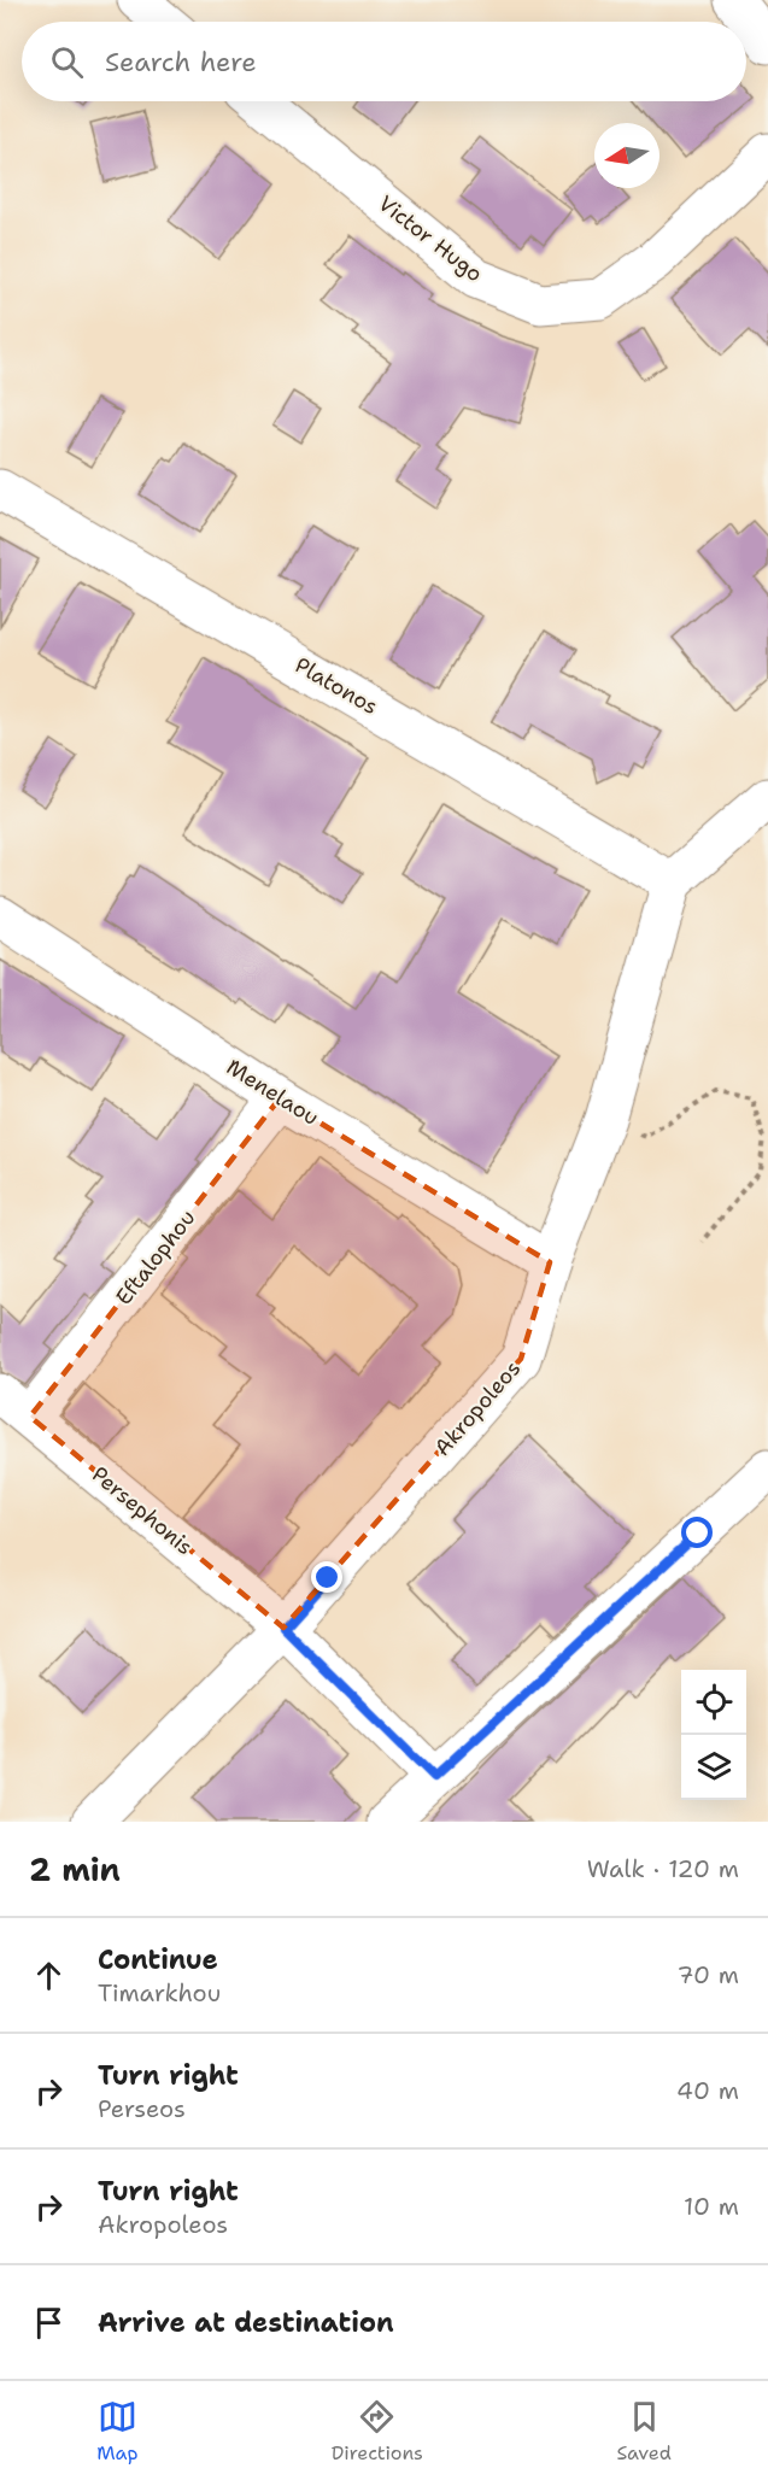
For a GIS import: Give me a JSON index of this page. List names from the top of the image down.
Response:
{
  "streets": {
    "street": [
      "Victor Hugo",
      "Platonos",
      "Menelaou",
      "Eftalophou",
      "Akropoleos",
      "Persephonis"
    ]
  },
  "crossings": [
    ["Platonos", "Akropoleos"],
    ["Menelaou", "Eftalophou"],
    ["Menelaou", "Akropoleos"],
    ["Eftalophou", "Persephonis"],
    ["Akropoleos", "Persephonis"]
  ],
  "north": "left",
  "page": {
    "search": "Search here",
    "heading": ["2 min", "Walk · 120 m"],
    "list": [
      ["Continue", "Timarkhou", "70 m"],
      ["Turn right", "Perseos", "40 m"],
      ["Turn right", "Akropoleos", "10 m"],
      "Arrive at destination"
    ],
    "nav": ["Map", "Directions", "Saved"]
  }
}
